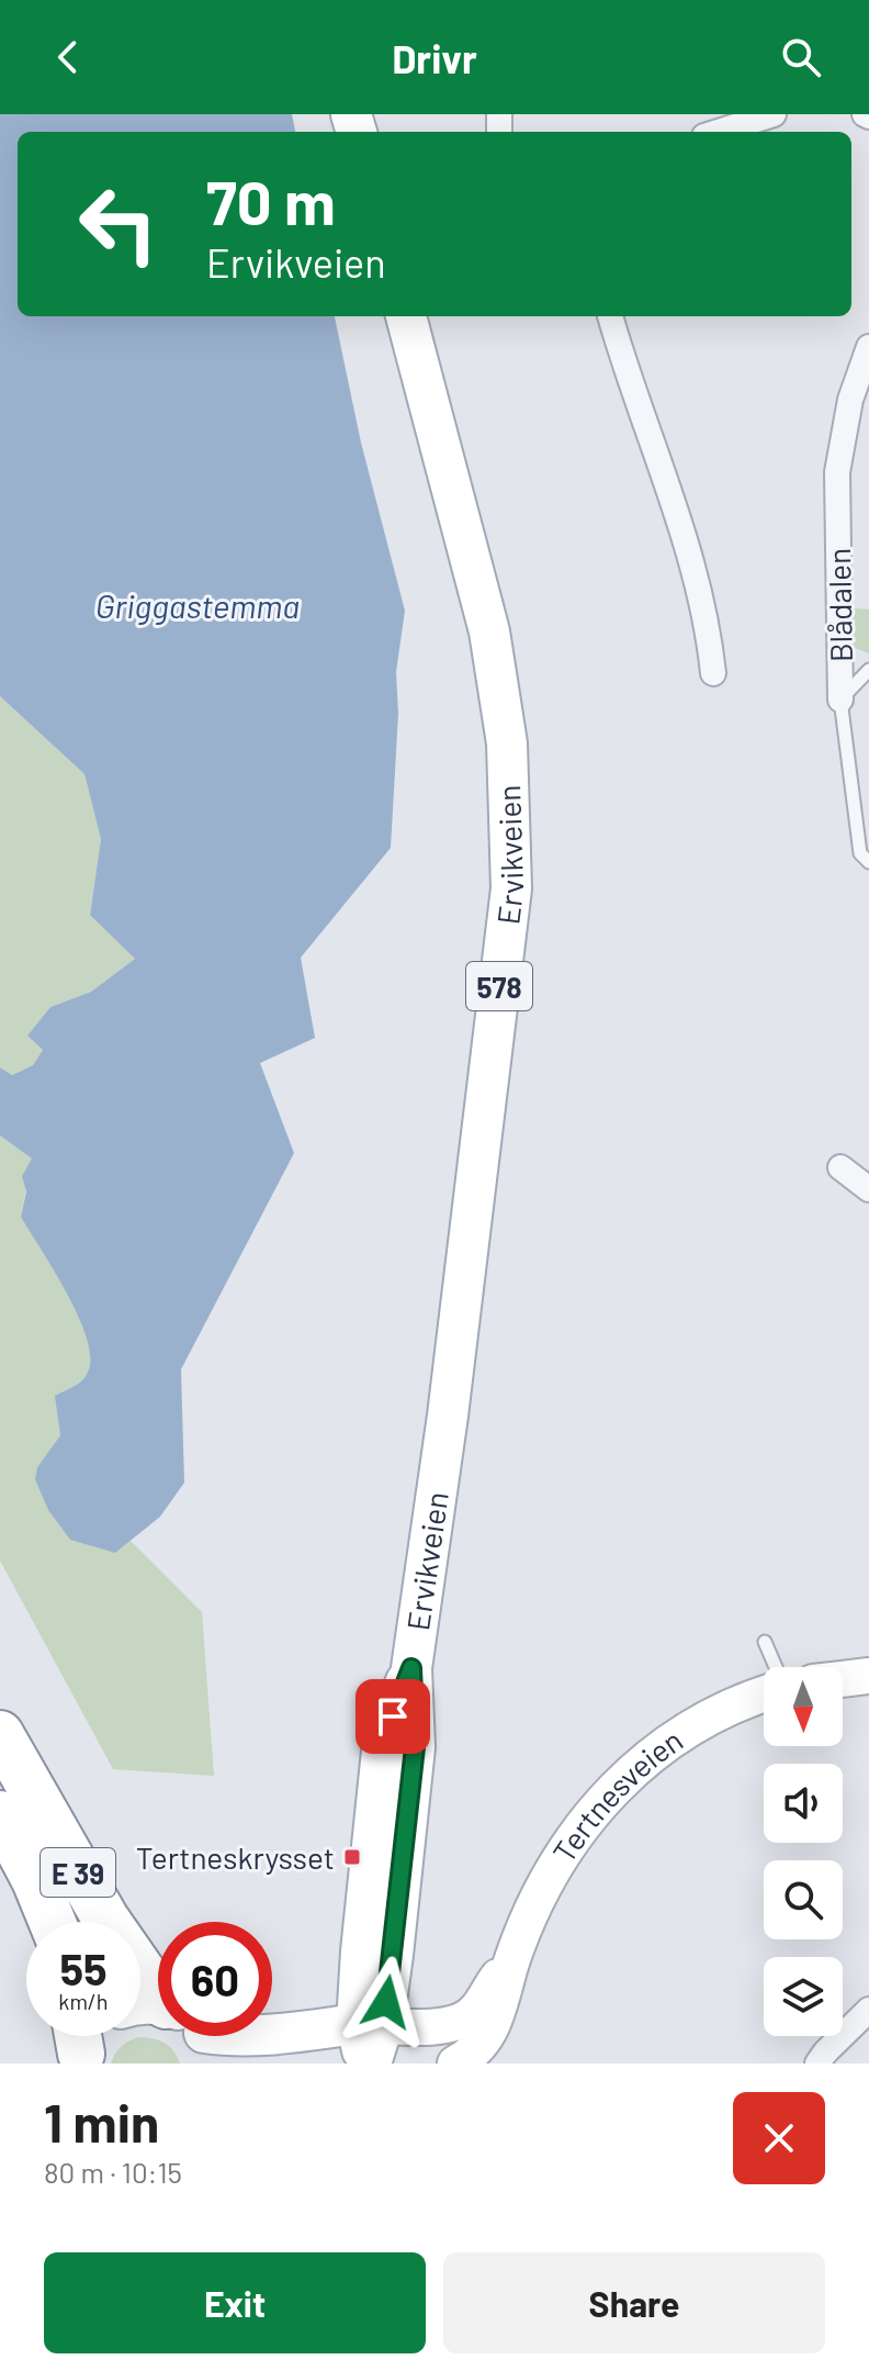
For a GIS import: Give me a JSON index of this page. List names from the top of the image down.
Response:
{
  "streets": {
    "highway": ["E 39"],
    "main road": ["Ervikveien", "578", "Tertnesveien"],
    "street": ["Blådalen"]
  },
  "crossings": [
    ["Ervikveien", "Tertnesveien"]
  ],
  "water": ["Griggastemma"],
  "places": {
    "transit": ["Tertneskrysset"]
  },
  "north": "bottom",
  "page": {
    "header": "Drivr",
    "turn": ["70 m", "Ervikveien"],
    "speed": "55 km/h",
    "limit": "60",
    "heading": ["1 min", "80 m · 10:15"],
    "buttons": ["Exit", "Share"]
  }
}
